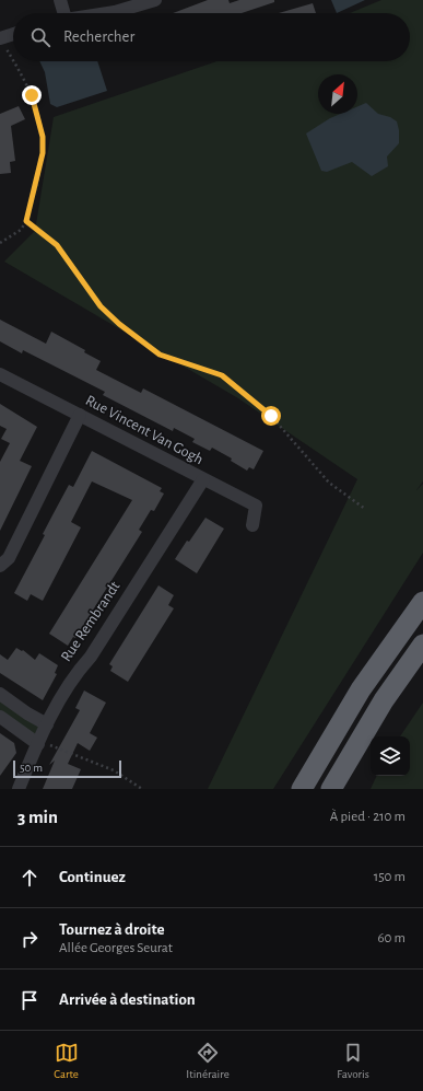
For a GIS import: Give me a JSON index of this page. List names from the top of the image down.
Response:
{
  "streets": {
    "street": ["Rue Vincent Van Gogh", "Rue Rembrandt"]
  },
  "crossings": [
    ["Rue Vincent Van Gogh", "Rue Rembrandt"]
  ],
  "scale_bar": "50 m",
  "north": "top right",
  "page": {
    "search": "Rechercher",
    "scale": "50 m",
    "heading": ["3 min", "À pied · 210 m"],
    "list": [
      ["Continuez", "150 m"],
      ["Tournez à droite", "Allée Georges Seurat", "60 m"],
      "Arrivée à destination"
    ],
    "nav": ["Carte", "Itinéraire", "Favoris"]
  }
}
